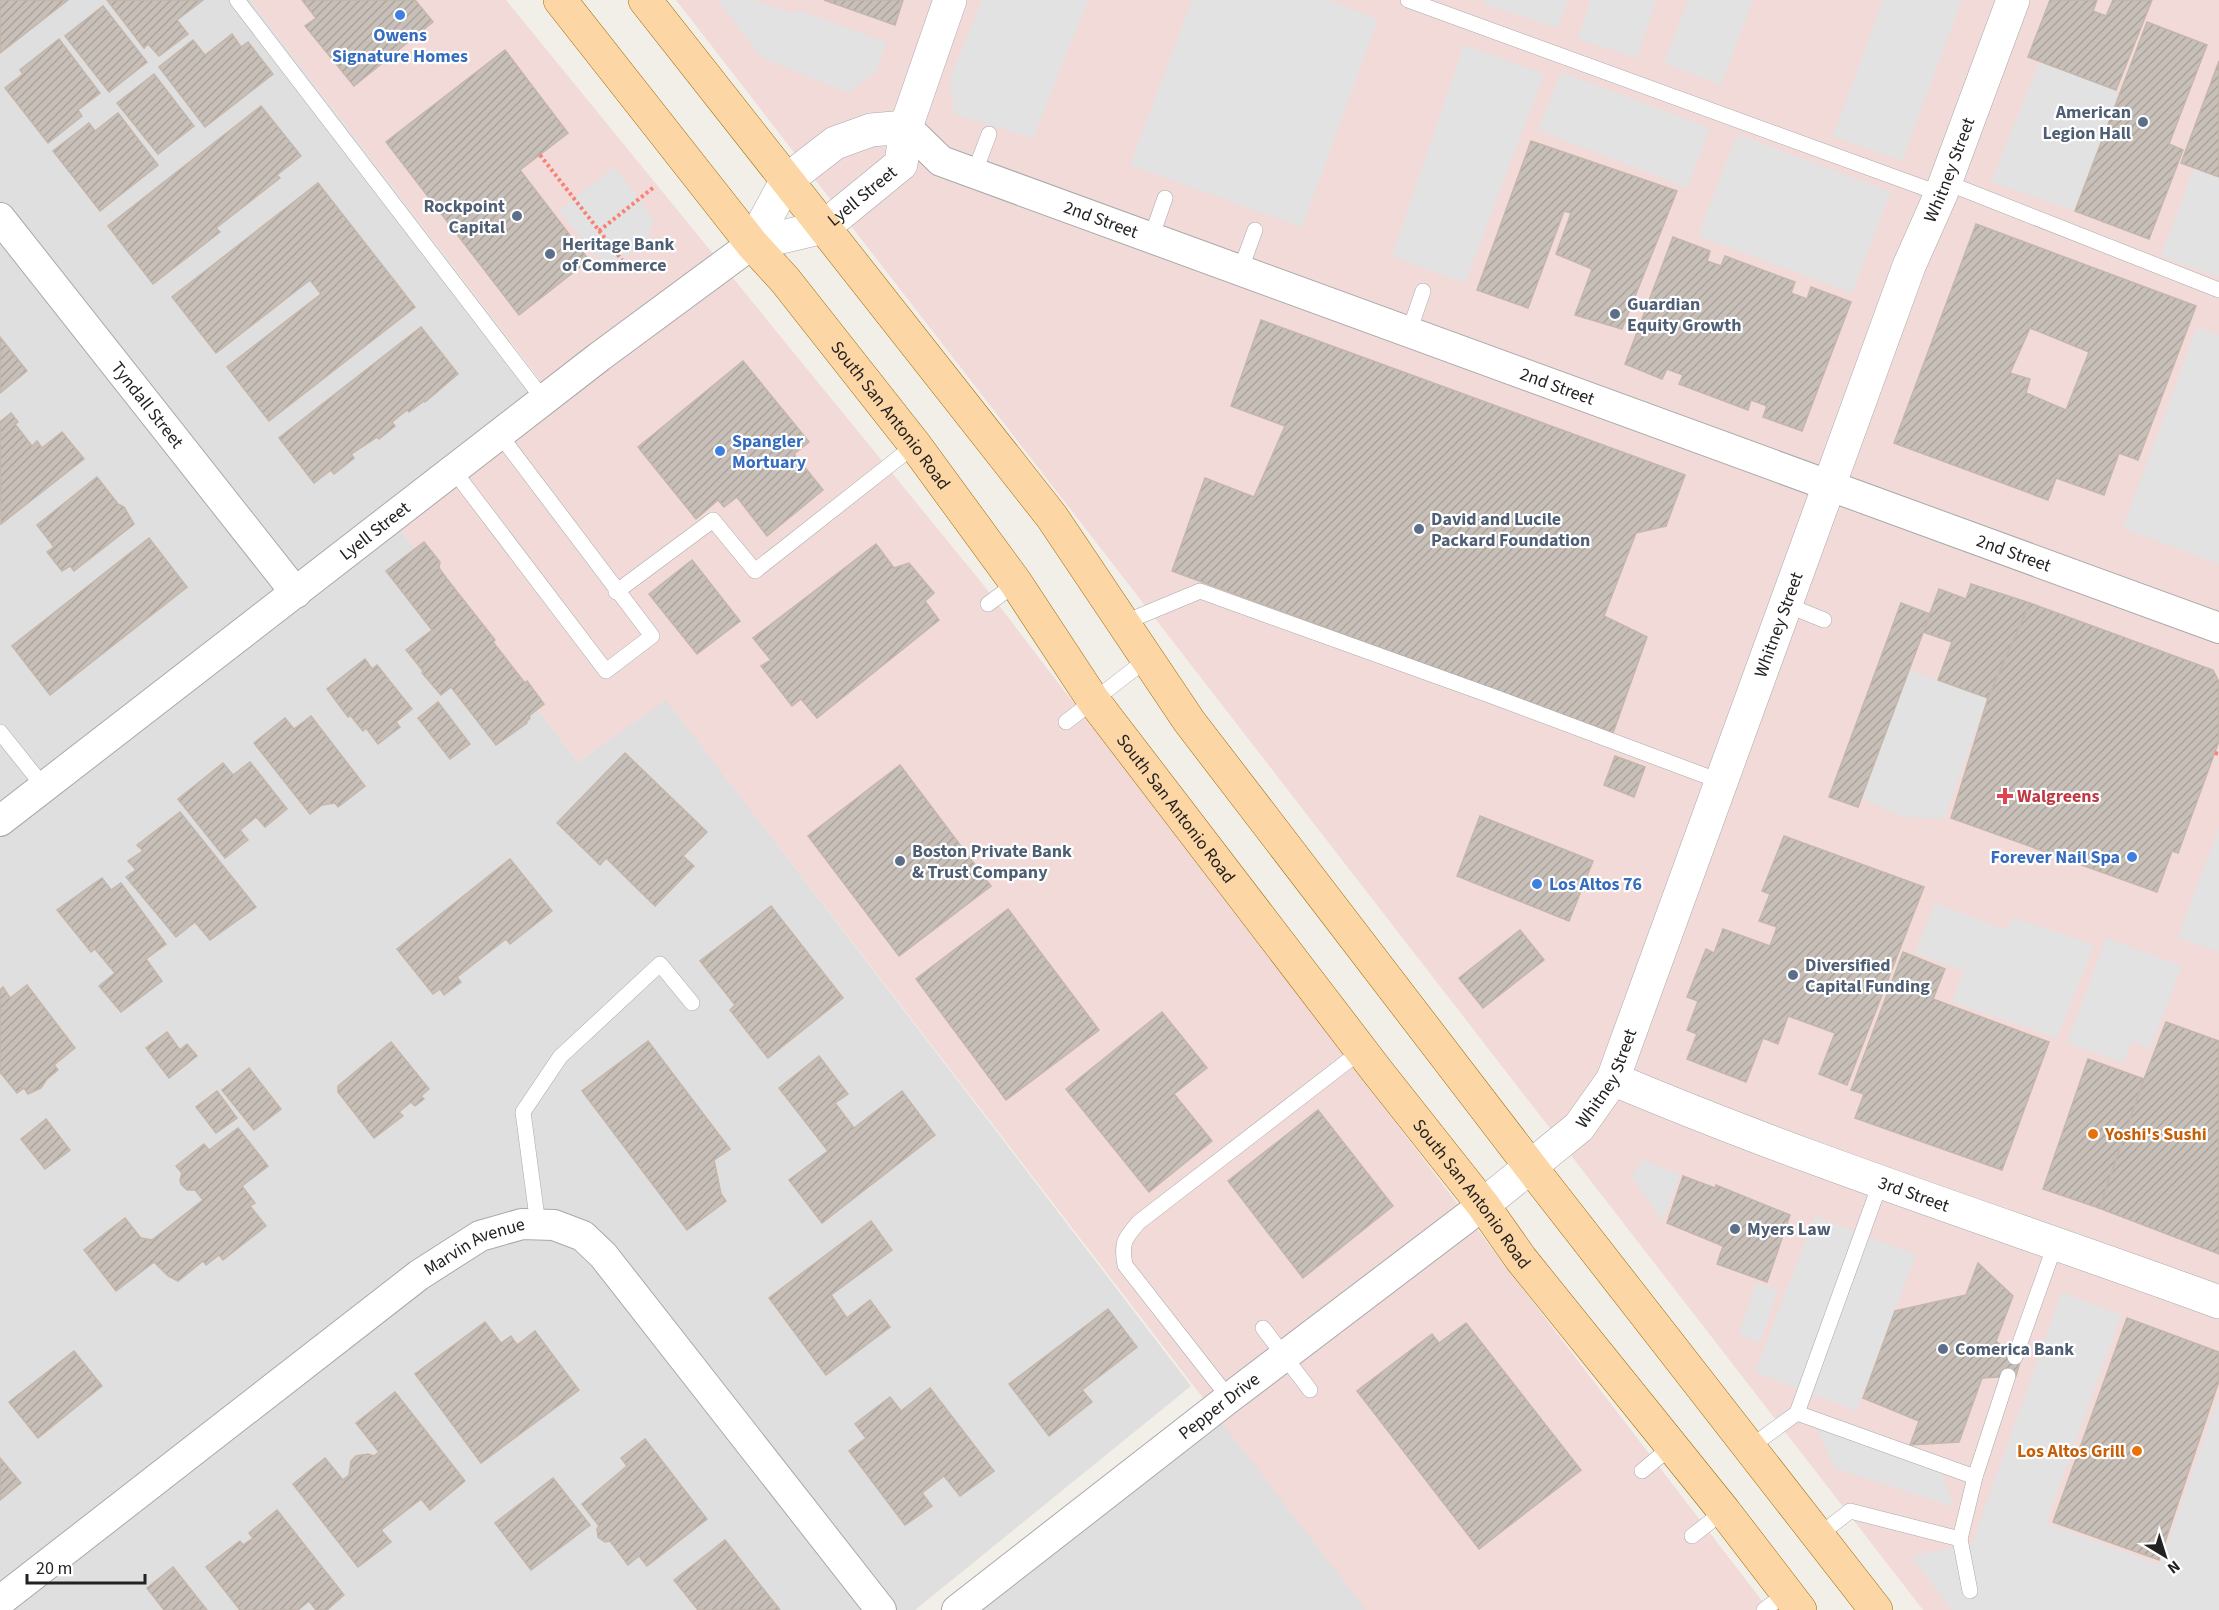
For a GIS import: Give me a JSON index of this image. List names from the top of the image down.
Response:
{
  "streets": {
    "main road": ["South San Antonio Road"],
    "street": [
      "Whitney Street",
      "Lyell Street",
      "2nd Street",
      "Tyndall Street",
      "3rd Street",
      "Marvin Avenue",
      "Pepper Drive"
    ]
  },
  "crossings": [
    ["Whitney Street", "2nd Street"],
    ["Whitney Street", "South San Antonio Road"],
    ["Whitney Street", "3rd Street"],
    ["Whitney Street", "Pepper Drive"],
    ["Lyell Street", "2nd Street"],
    ["Lyell Street", "Tyndall Street"],
    ["Lyell Street", "South San Antonio Road"],
    ["South San Antonio Road", "Pepper Drive"]
  ],
  "places": {
    "other": [
      "Owens Signature Homes",
      "American Legion Hall",
      "Rockpoint Capital",
      "Heritage Bank of Commerce",
      "Guardian Equity Growth",
      "Spangler Mortuary",
      "David and Lucile Packard Foundation",
      "Forever Nail Spa",
      "Boston Private Bank & Trust Company",
      "Los Altos 76",
      "Diversified Capital Funding",
      "Yoshi's Sushi",
      "Myers Law",
      "Comerica Bank",
      "Los Altos Grill"
    ],
    "health": ["Walgreens"]
  },
  "scale_bar": "20 m",
  "north": "bottom right"
}
